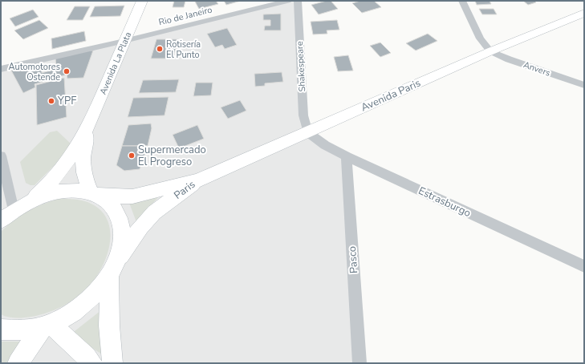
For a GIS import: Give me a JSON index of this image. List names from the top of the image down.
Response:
{
  "streets": {
    "main road": ["Avenida La Plata", "Avenida Paris", "Paris"],
    "street": [
      "Rio de Janeiro",
      "Shakespeare",
      "Anvers",
      "Estrasburgo",
      "Pasco"
    ]
  },
  "crossings": [
    ["Rio de Janeiro", "Avenida La Plata"],
    ["Avenida La Plata", "Paris"],
    ["Shakespeare", "Avenida Paris"],
    ["Shakespeare", "Estrasburgo"],
    ["Anvers", "Avenida Paris"],
    ["Avenida Paris", "Paris"],
    ["Avenida Paris", "Estrasburgo"],
    ["Estrasburgo", "Pasco"]
  ],
  "places": [
    "Rotisería El Punto",
    "Automotores Ostende",
    "YPF",
    "Supermercado El Progreso"
  ]
}
